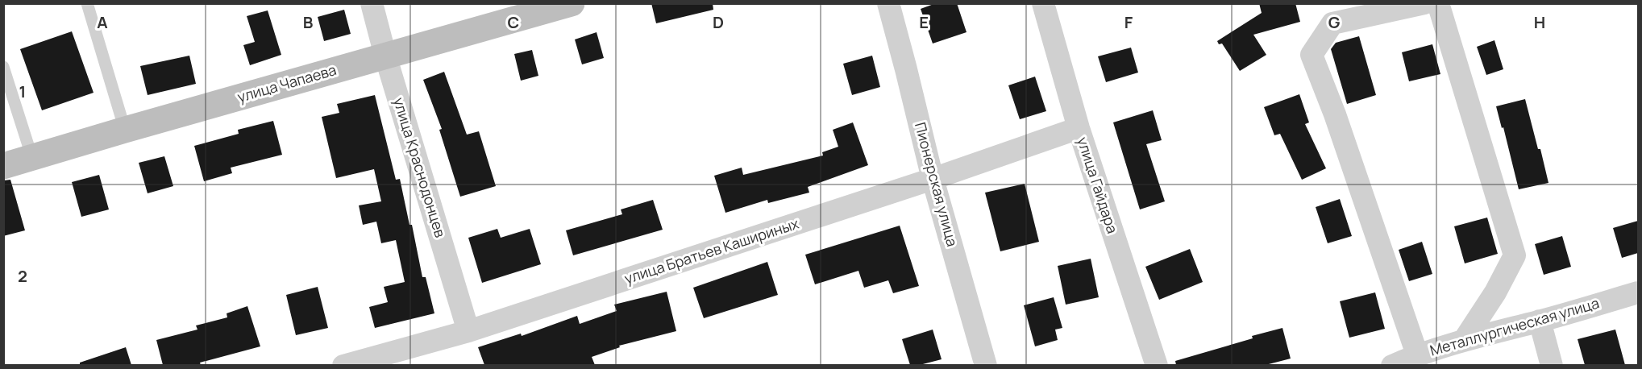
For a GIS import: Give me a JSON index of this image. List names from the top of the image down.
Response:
{
  "streets": {
    "street": [
      "улица Чапаева",
      "улица Краснодонцев",
      "Пионерская улица",
      "улица Гайдара",
      "улица Братьев Кашириных",
      "Металлургическая улица"
    ]
  },
  "crossings": [
    ["улица Чапаева", "улица Краснодонцев"],
    ["улица Краснодонцев", "улица Братьев Кашириных"],
    ["Пионерская улица", "улица Братьев Кашириных"],
    ["улица Гайдара", "улица Братьев Кашириных"]
  ],
  "grid": {
    "columns": [
      "A",
      "B",
      "C",
      "D",
      "E",
      "F",
      "G",
      "H"
    ],
    "rows": ["1", "2"]
  }
}
